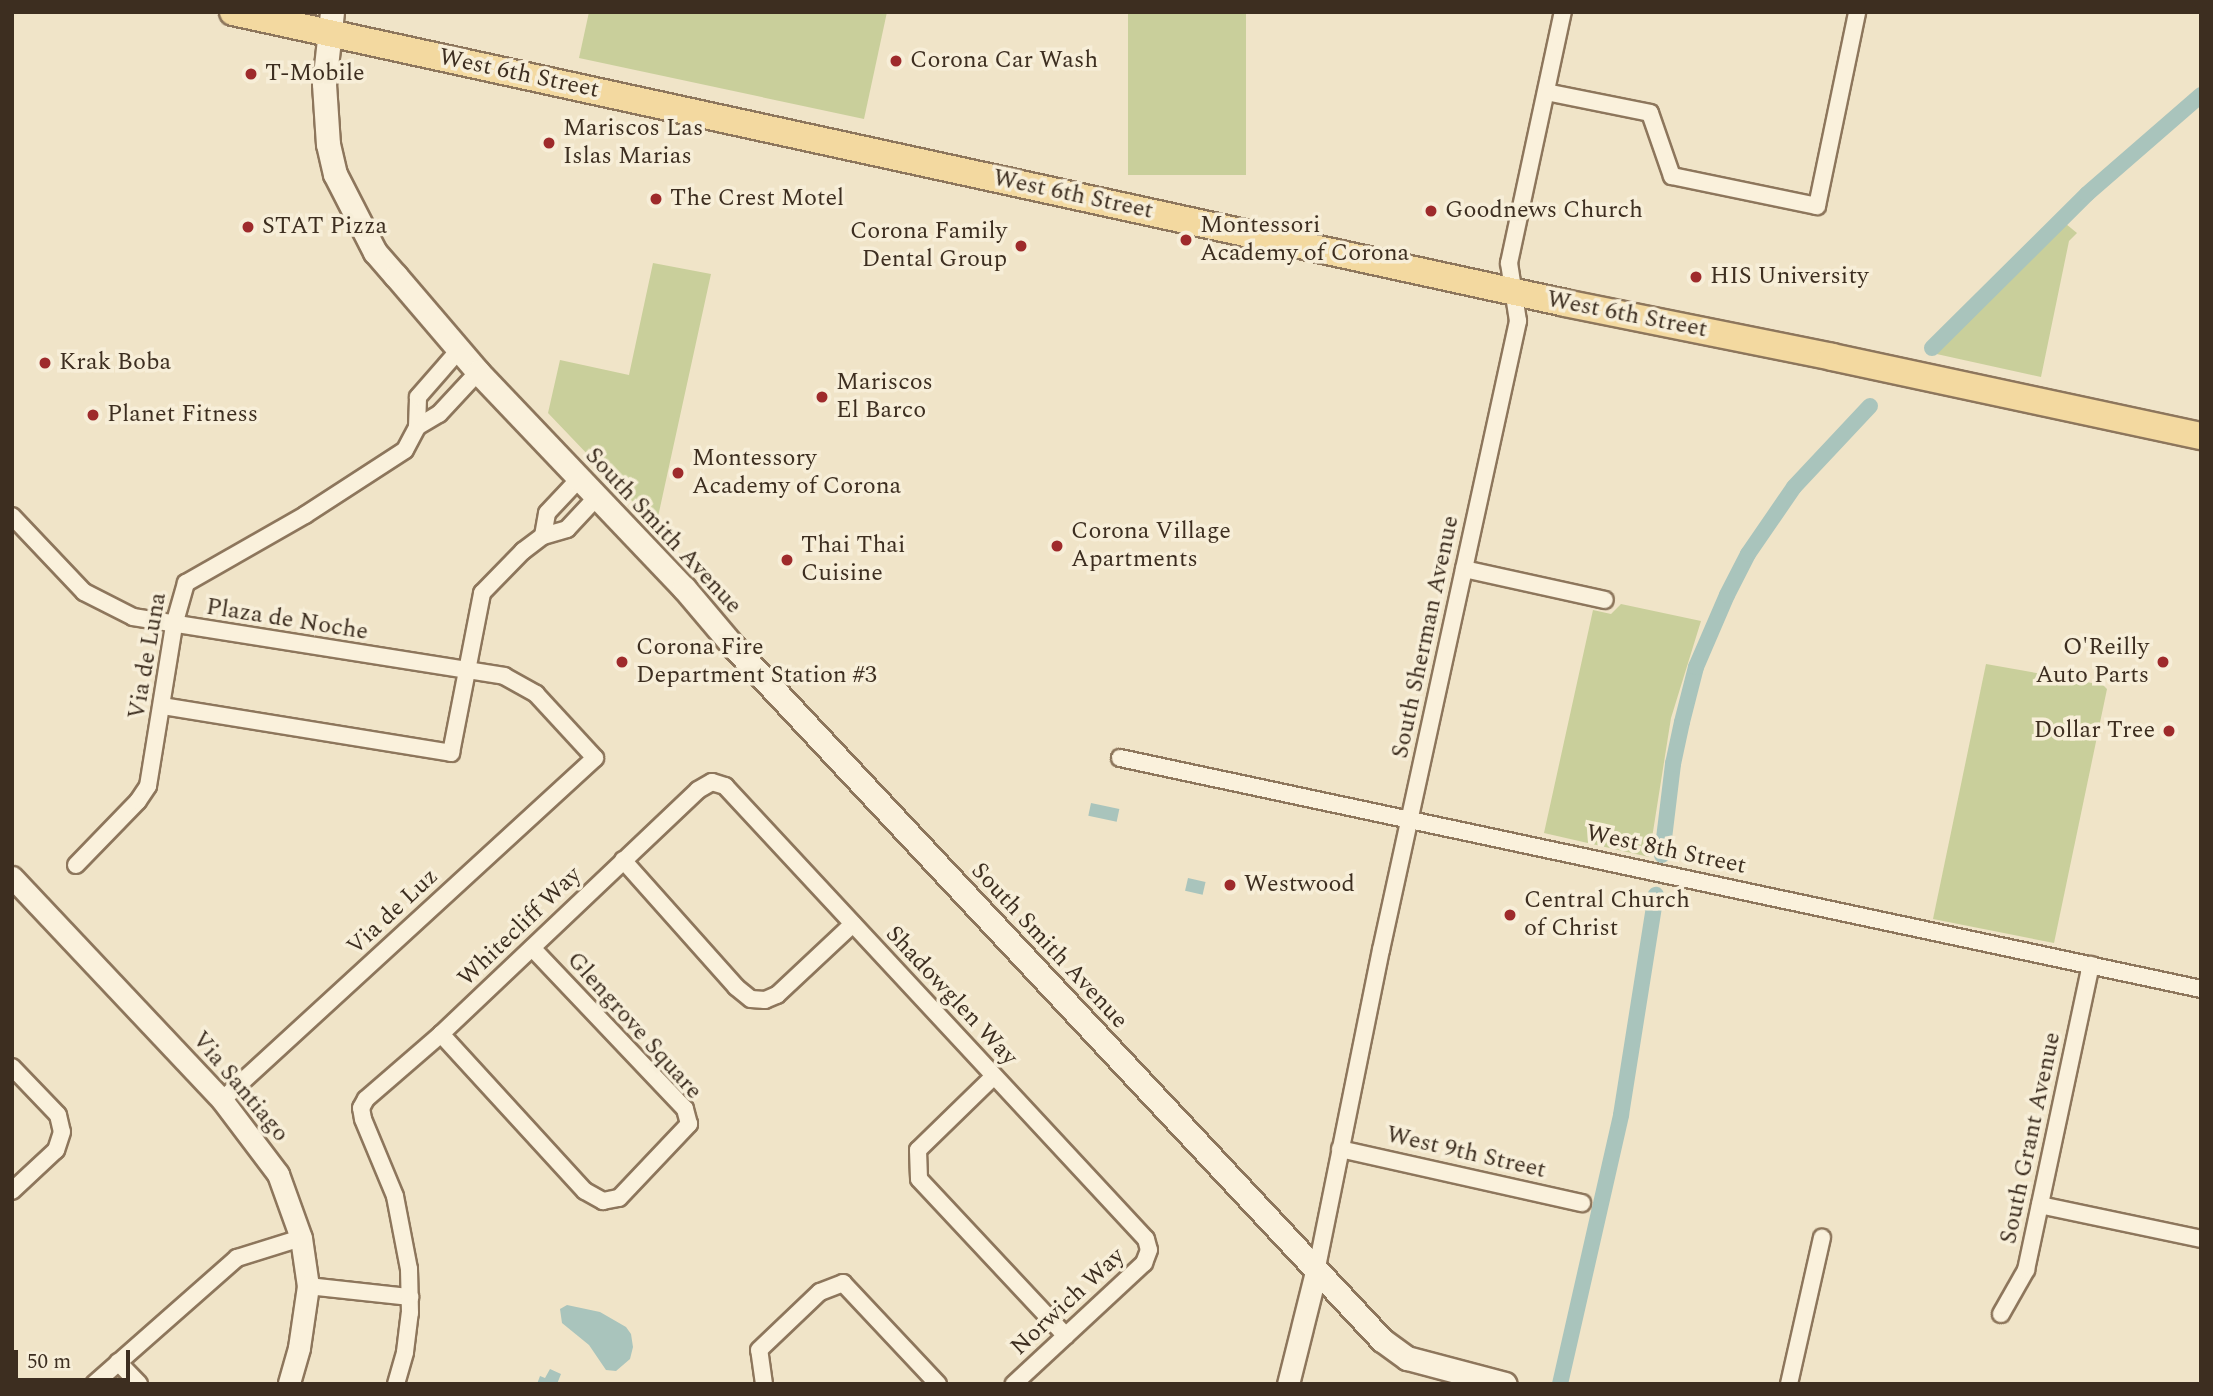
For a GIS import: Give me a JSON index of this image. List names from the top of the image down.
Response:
{
  "streets": {
    "main road": ["West 6th Street", "South Smith Avenue"],
    "street": [
      "Plaza de Noche",
      "South Sherman Avenue",
      "Via de Luna",
      "West 8th Street",
      "Via de Luz",
      "Whitecliff Way",
      "Shadowglen Way",
      "Glengrove Square",
      "Via Santiago",
      "South Grant Avenue",
      "West 9th Street",
      "Norwich Way"
    ]
  },
  "crossings": [
    ["West 6th Street", "South Smith Avenue"],
    ["West 6th Street", "South Sherman Avenue"],
    ["South Smith Avenue", "South Sherman Avenue"],
    ["South Smith Avenue", "Via de Luna"],
    ["Plaza de Noche", "Via de Luna"],
    ["Plaza de Noche", "Via de Luz"],
    ["South Sherman Avenue", "West 8th Street"],
    ["South Sherman Avenue", "West 9th Street"],
    ["West 8th Street", "South Grant Avenue"],
    ["Via de Luz", "Via Santiago"],
    ["Whitecliff Way", "Shadowglen Way"],
    ["Whitecliff Way", "Glengrove Square"],
    ["Shadowglen Way", "Norwich Way"]
  ],
  "places": [
    "Corona Car Wash",
    "T-Mobile",
    "Mariscos Las Islas Marias",
    "The Crest Motel",
    "Goodnews Church",
    "STAT Pizza",
    "Montessori Academy of Corona",
    "Corona Family Dental Group",
    "HIS University",
    "Krak Boba",
    "Mariscos El Barco",
    "Planet Fitness",
    "Montessory Academy of Corona",
    "Corona Village Apartments",
    "Thai Thai Cuisine",
    "Corona Fire Department Station #3",
    "O'Reilly Auto Parts",
    "Dollar Tree",
    "Westwood",
    "Central Church of Christ"
  ],
  "scale_bar": "50 m"
}
